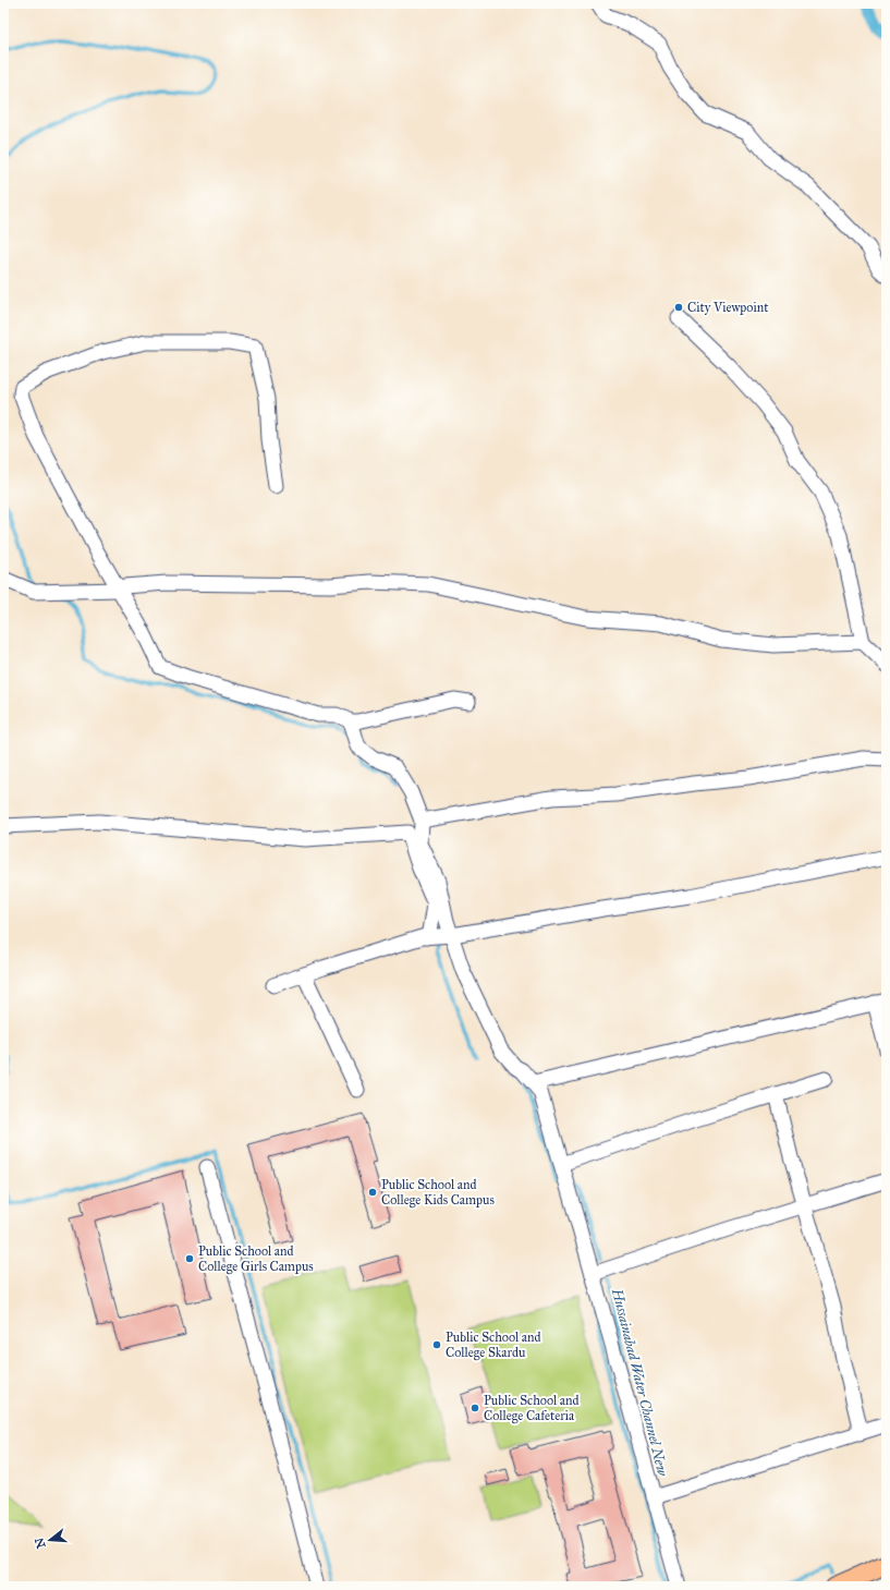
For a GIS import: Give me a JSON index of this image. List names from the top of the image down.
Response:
{
  "water": ["Hussainabad Water Channel New"],
  "places": [
    "City Viewpoint",
    "Public School and College Kids Campus",
    "Public School and College Girls Campus",
    "Public School and College Skardu",
    "Public School and College Cafeteria"
  ],
  "north": "left"
}
